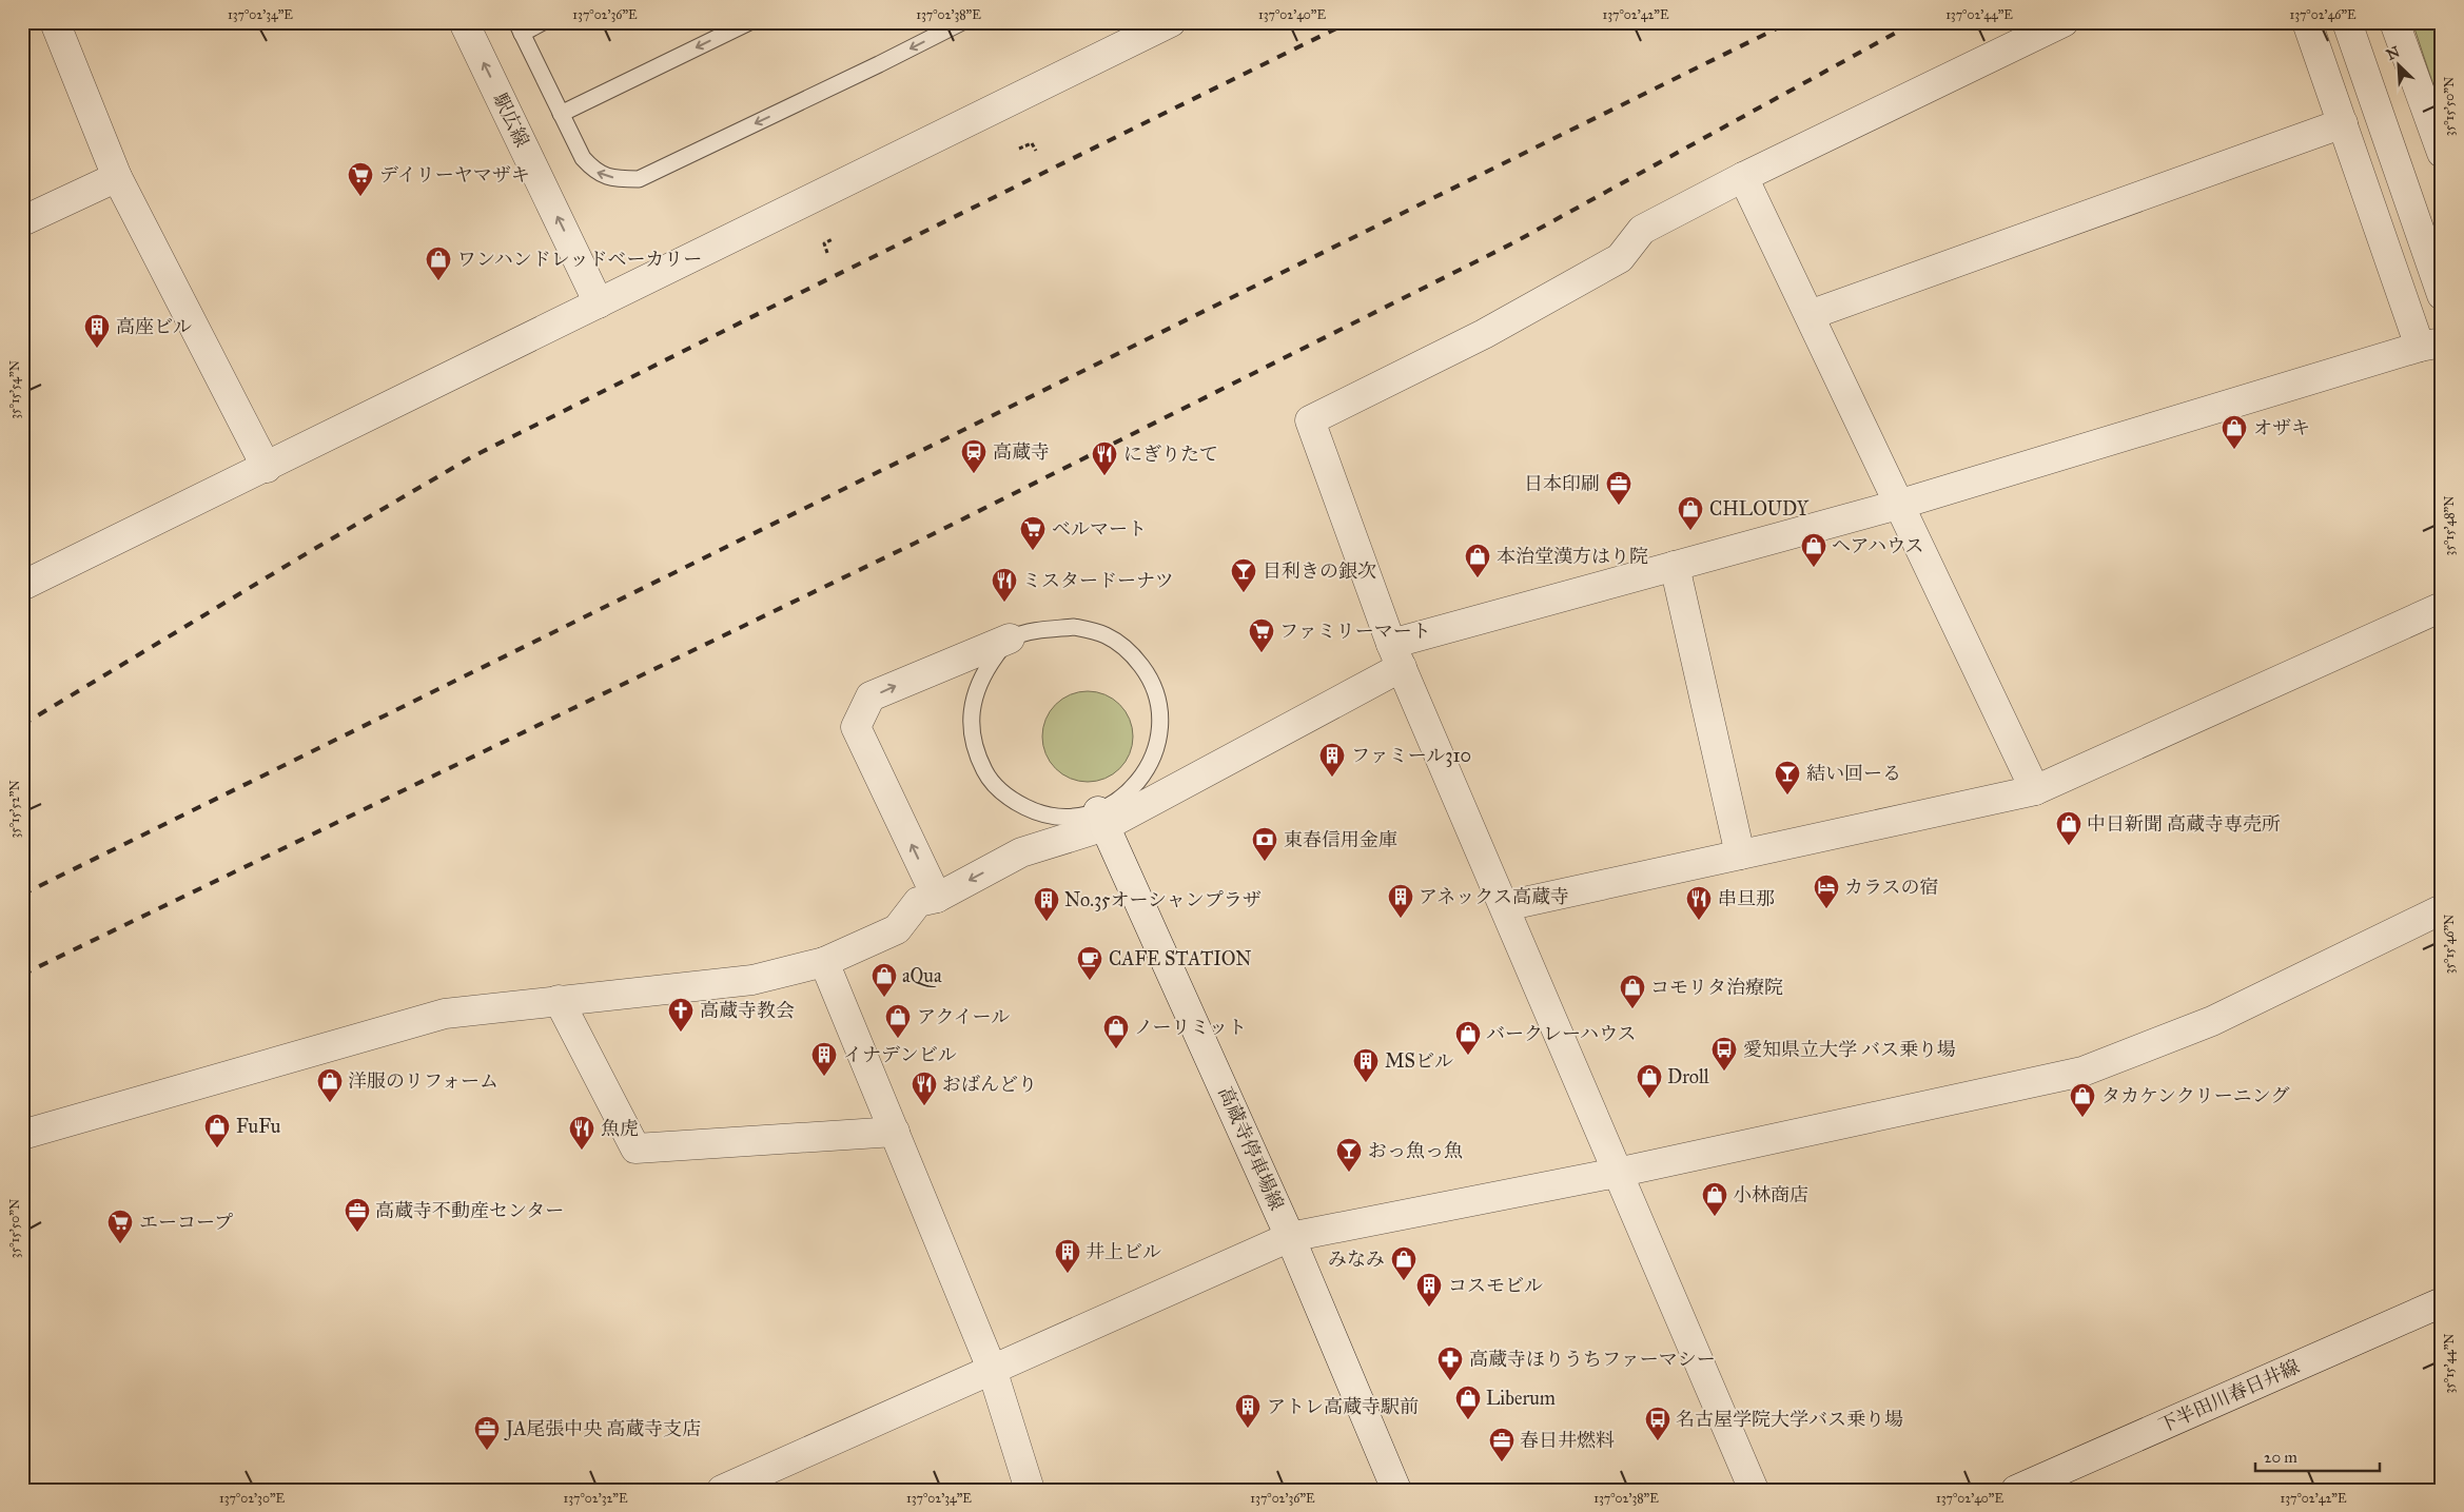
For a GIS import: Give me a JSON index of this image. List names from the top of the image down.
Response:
{
  "streets": {
    "street": ["駅広線", "高蔵寺停車場線", "下半田川春日井線"]
  },
  "one_way": ["駅広線"],
  "places": {
    "supermarket": [
      "デイリーヤマザキ",
      "ベルマート",
      "ファミリーマート",
      "エーコープ"
    ],
    "shop": [
      "ワンハンドレッドベーカリー",
      "オザキ",
      "CHLOUDY",
      "ヘアハウス",
      "本治堂漢方はり院",
      "中日新聞 高蔵寺専売所",
      "aQua",
      "コモリタ治療院",
      "アクイール",
      "ノーリミット",
      "バークレーハウス",
      "Droll",
      "洋服のリフォーム",
      "タカケンクリーニング",
      "FuFu",
      "小林商店",
      "みなみ",
      "Liberum"
    ],
    "building": [
      "高座ビル",
      "ファミール310",
      "アネックス高蔵寺",
      "No.35オーシャンプラザ",
      "イナデンビル",
      "MSビル",
      "井上ビル",
      "コスモビル",
      "アトレ高蔵寺駅前"
    ],
    "station": ["高蔵寺"],
    "restaurant": [
      "にぎりたて",
      "ミスタードーナツ",
      "串旦那",
      "おばんどり",
      "魚虎"
    ],
    "office": [
      "日本印刷",
      "高蔵寺不動産センター",
      "JA尾張中央 高蔵寺支店",
      "春日井燃料"
    ],
    "bar": ["目利きの銀次", "結い回ーる", "おっ魚っ魚"],
    "bank": ["東春信用金庫"],
    "hotel": ["カラスの宿"],
    "cafe": ["CAFE STATION"],
    "church": ["高蔵寺教会"],
    "bus stop": ["愛知県立大学 バス乗り場", "名古屋学院大学バス乗り場"],
    "pharmacy": ["高蔵寺ほりうちファーマシー"]
  },
  "scale_bar": "20 m",
  "north": "top left",
  "coordinates": [
    "137°02'34\"E",
    "137°02'36\"E",
    "137°02'38\"E",
    "137°02'40\"E",
    "137°02'42\"E",
    "137°02'44\"E",
    "137°02'46\"E",
    "35°15'50\"N",
    "35°15'54\"N",
    "35°15'48\"N",
    "35°15'52\"N",
    "35°15'46\"N",
    "35°15'44\"N",
    "137°02'30\"E",
    "137°02'32\"E"
  ]
}
